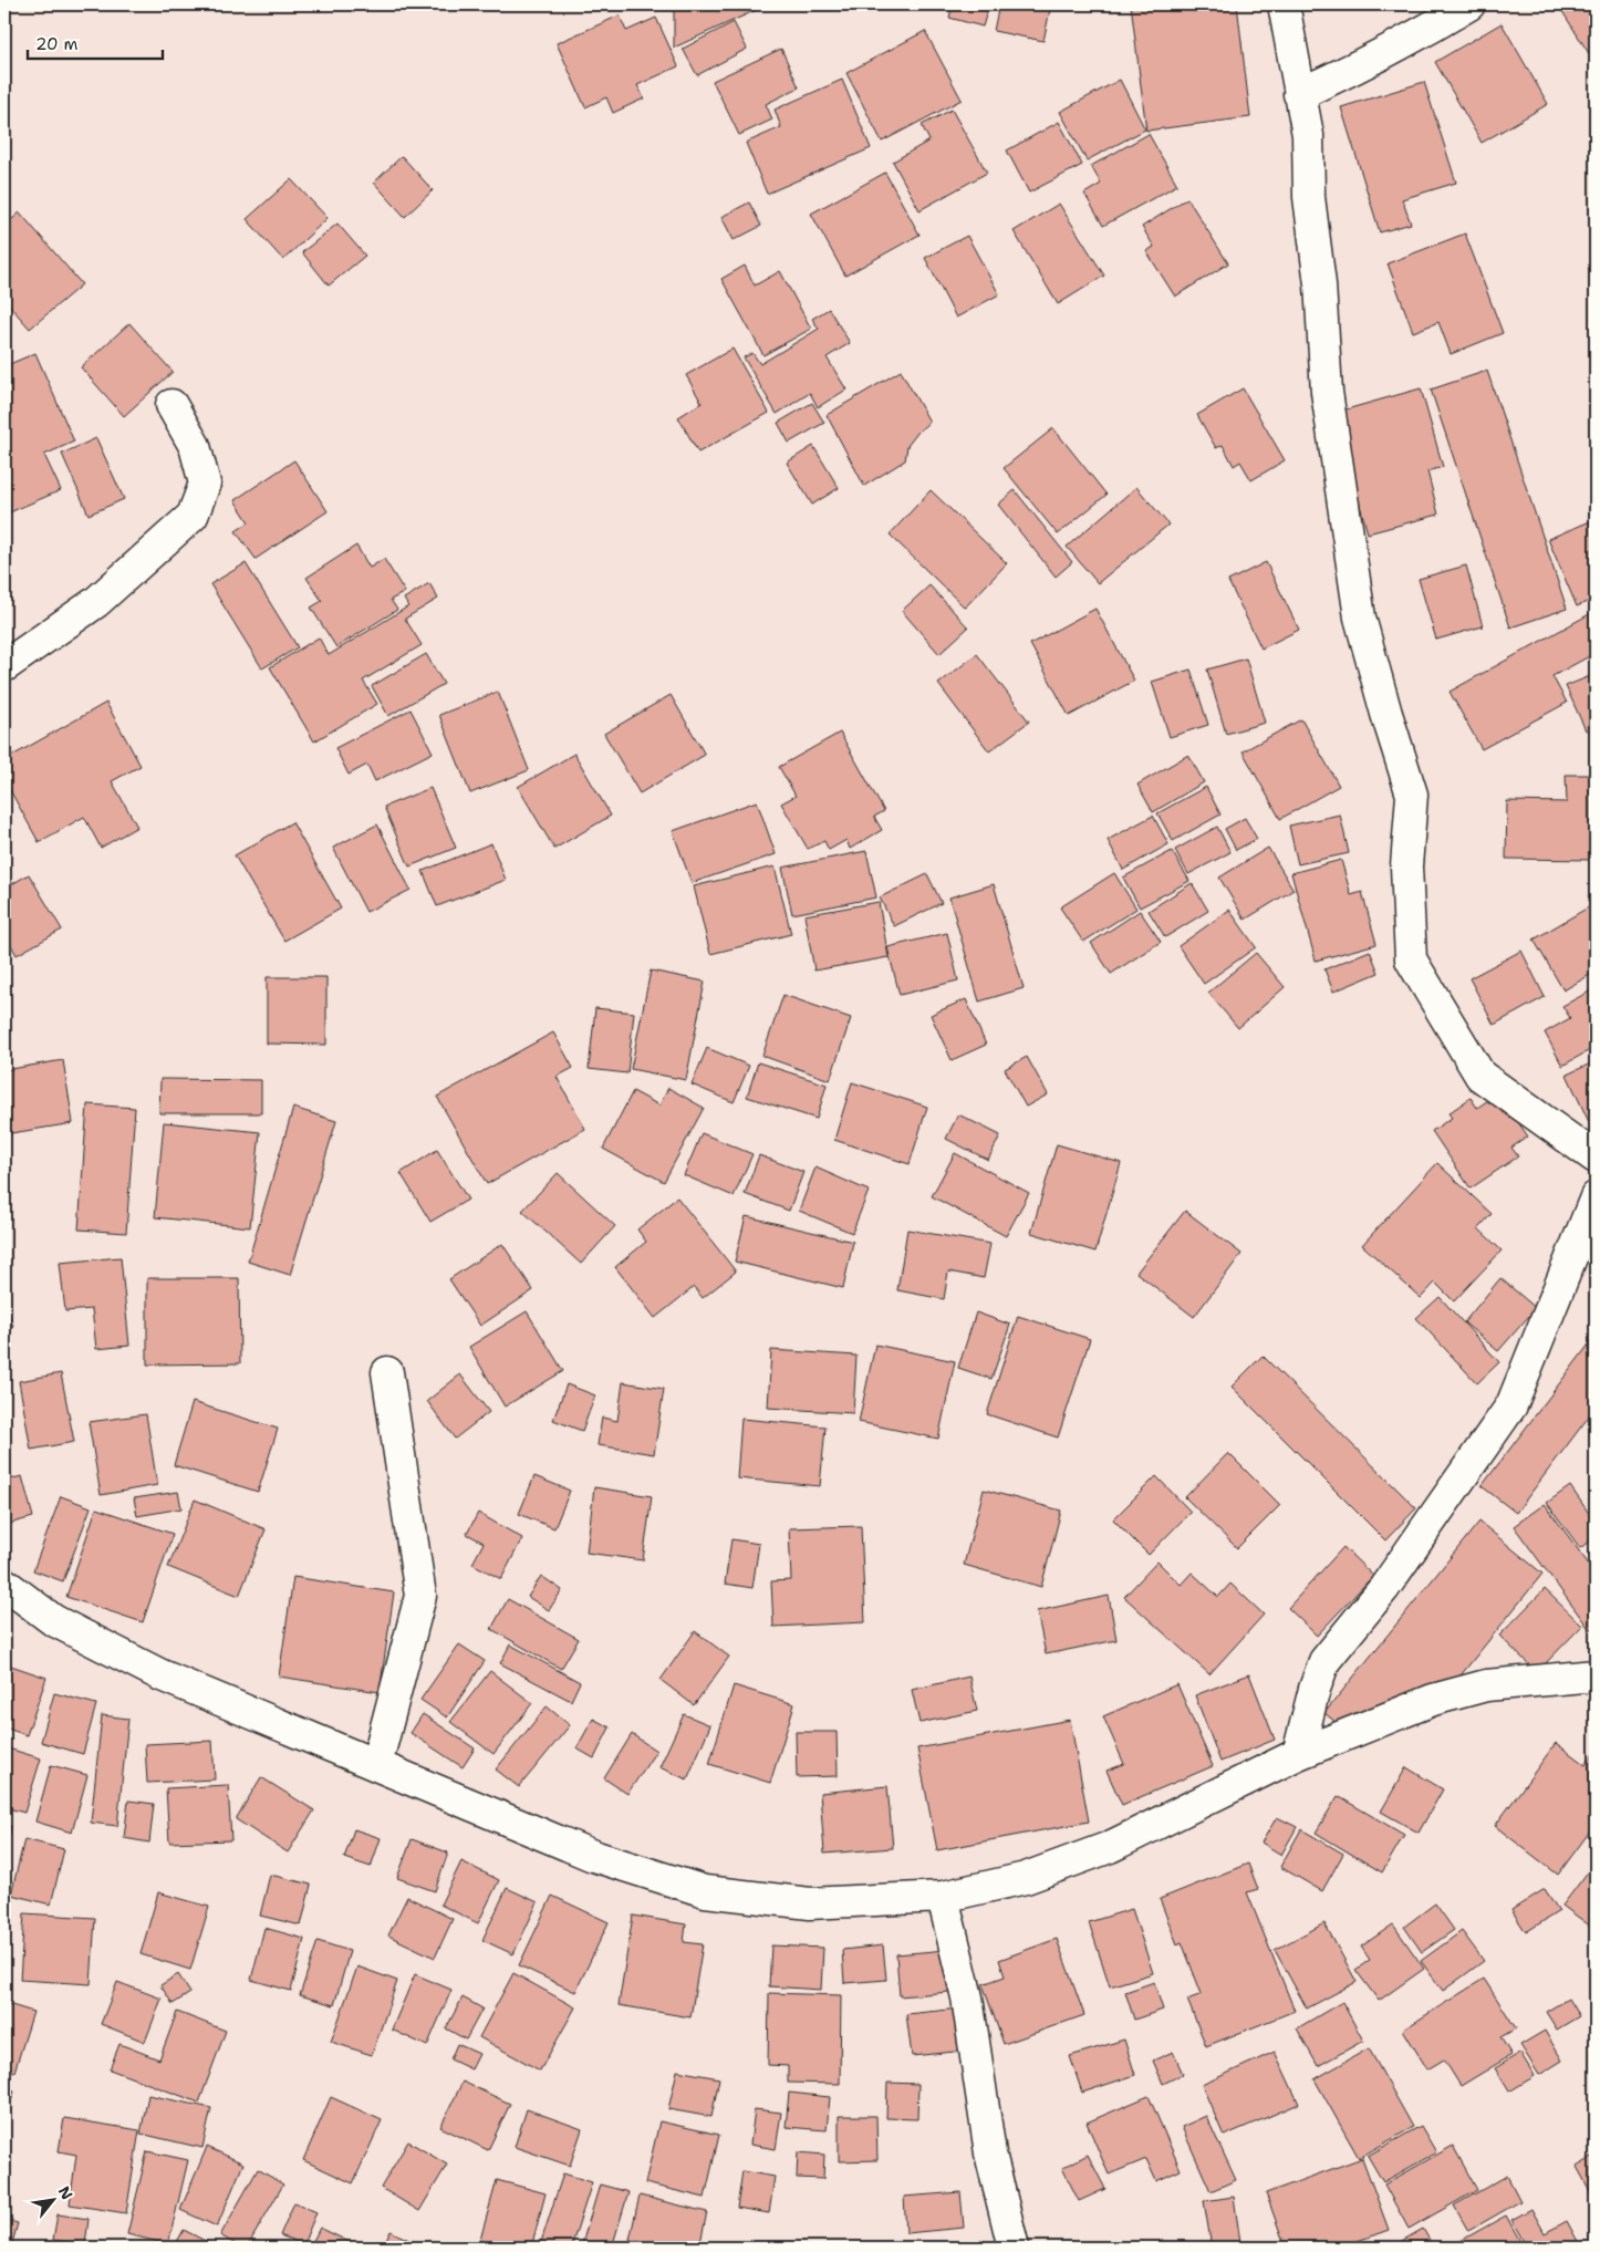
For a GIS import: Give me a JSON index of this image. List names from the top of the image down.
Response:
{
  "scale_bar": "20 m",
  "north": "top right"
}
